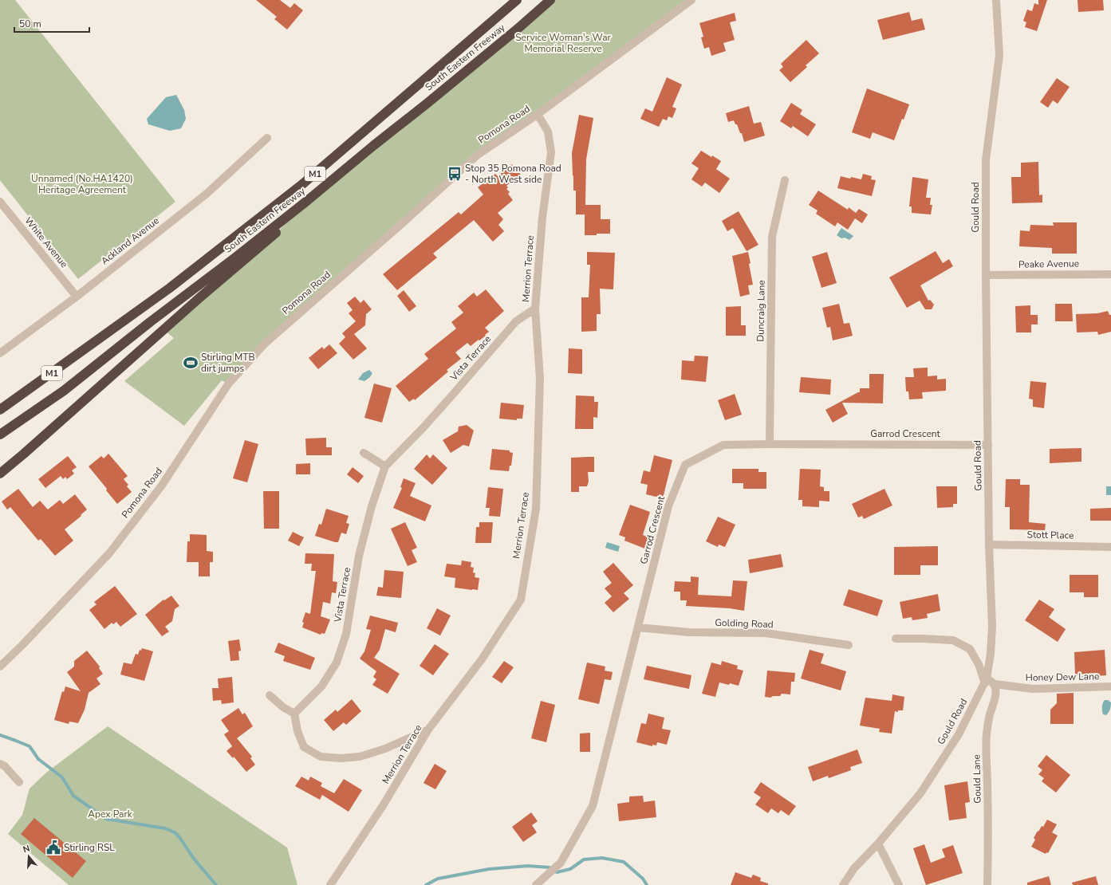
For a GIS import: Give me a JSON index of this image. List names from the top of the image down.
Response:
{
  "streets": {
    "highway": ["South Eastern Freeway", "M1"],
    "street": [
      "Pomona Road",
      "Gould Road",
      "Ackland Avenue",
      "White Avenue",
      "Peake Avenue",
      "Merrion Terrace",
      "Duncraig Lane",
      "Vista Terrace",
      "Garrod Crescent",
      "Stott Place",
      "Golding Road",
      "Honey Dew Lane",
      "Gould Lane"
    ]
  },
  "crossings": [
    ["Pomona Road", "Merrion Terrace"],
    ["Gould Road", "Peake Avenue"],
    ["Gould Road", "Garrod Crescent"],
    ["Gould Road", "Stott Place"],
    ["Ackland Avenue", "White Avenue"],
    ["Merrion Terrace", "Vista Terrace"],
    ["Duncraig Lane", "Garrod Crescent"],
    ["Garrod Crescent", "Golding Road"],
    ["Honey Dew Lane", "Gould Lane"]
  ],
  "parks": ["Service Woman's War Memorial Reserve", "Unnamed (No.HA1420) Heritage Agreement", "Apex Park"],
  "places": {
    "bus stop": ["Stop 35 Pomona Road - North West side"],
    "sports": ["Stirling MTB dirt jumps"],
    "public building": ["Stirling RSL"]
  },
  "scale_bar": "50 m",
  "north": "top"
}
